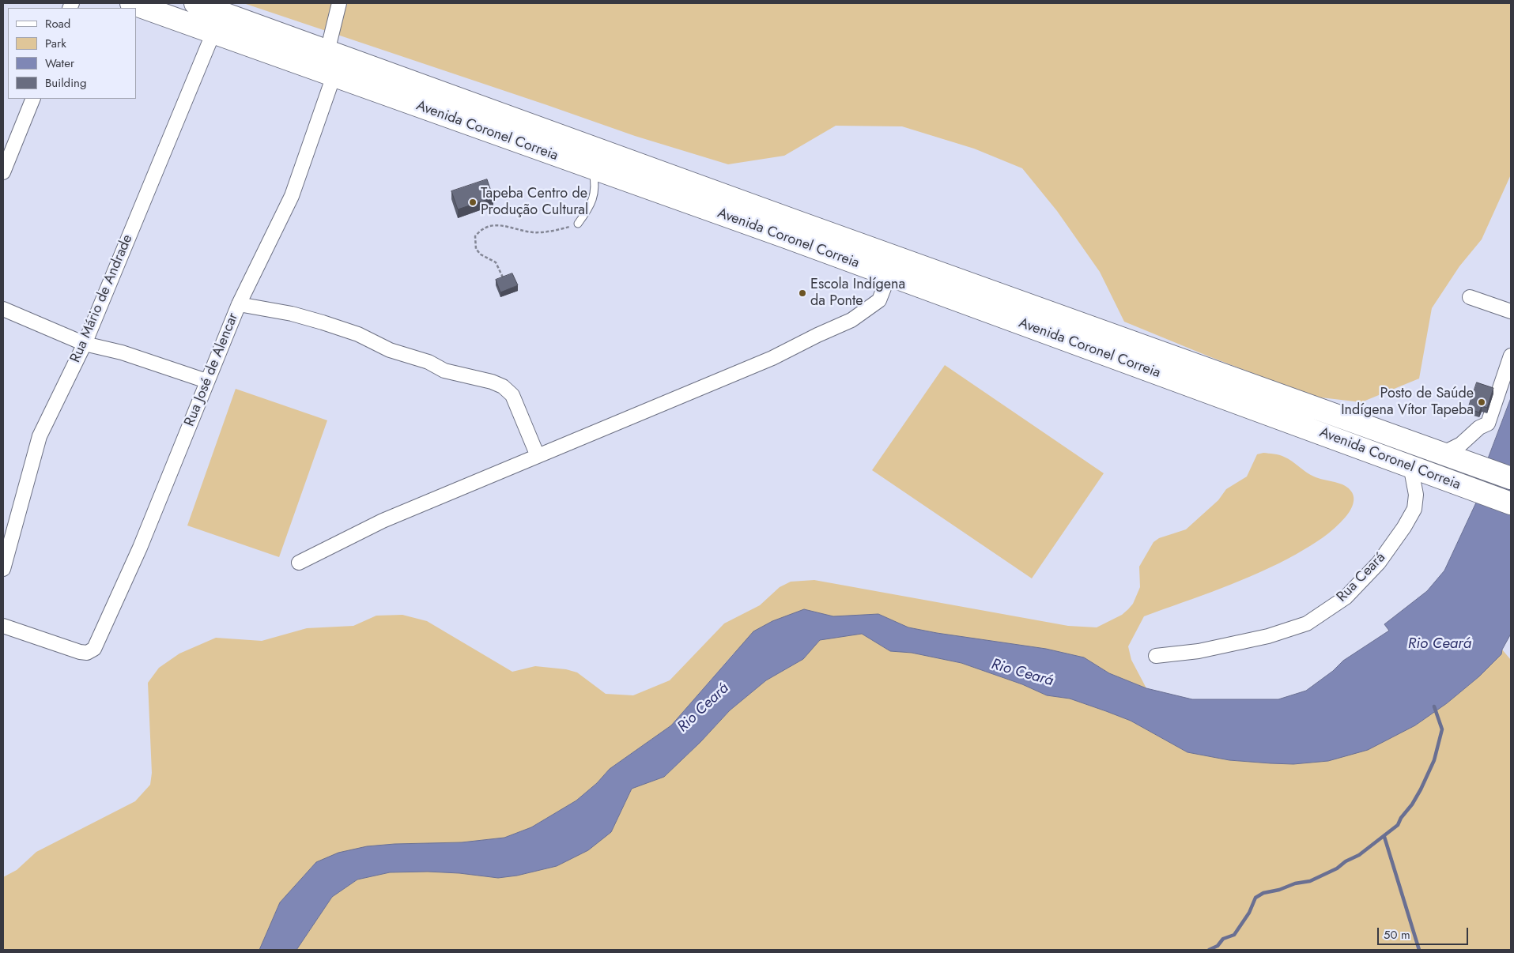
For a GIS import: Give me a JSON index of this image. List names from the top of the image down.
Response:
{
  "streets": {
    "highway": ["Avenida Coronel Correia"],
    "street": ["Rua Mário de Andrade", "Rua José de Alencar", "Rua Ceará"]
  },
  "crossings": [
    ["Avenida Coronel Correia", "Rua Mário de Andrade"],
    ["Avenida Coronel Correia", "Rua José de Alencar"],
    ["Avenida Coronel Correia", "Rua Ceará"]
  ],
  "water": ["Rio Ceará"],
  "places": ["Tapeba Centro de Produção Cultural", "Escola Indígena da Ponte", "Posto de Saúde Indígena Vítor Tapeba"],
  "legend": [
    "Road",
    "Park",
    "Water",
    "Building"
  ],
  "scale_bar": "50 m"
}
